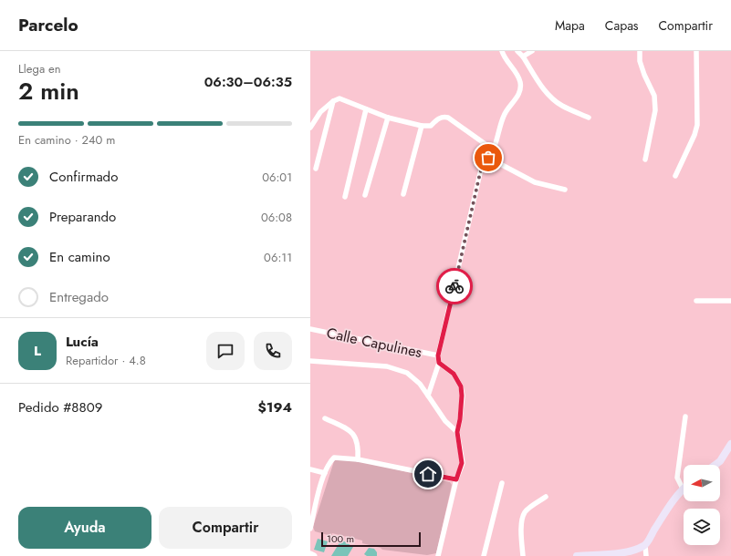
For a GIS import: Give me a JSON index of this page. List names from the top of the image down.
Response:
{
  "streets": {
    "street": ["Calle Capulines"]
  },
  "scale_bar": "100 m",
  "north": "left",
  "page": {
    "header": "Parcelo",
    "nav": ["Mapa", "Capas", "Compartir"],
    "heading": ["2 min", "Llega en", "06:30–06:35"],
    "panel": [
      "Lucía",
      "Repartidor · 4.8",
      "Pedido #8809",
      "$194"
    ],
    "bar": "En camino · 240 m",
    "list": [
      ["Confirmado", "06:01"],
      ["Preparando", "06:08"],
      ["En camino", "06:11"],
      "Entregado"
    ],
    "round": "L",
    "buttons": ["Ayuda", "Compartir"],
    "scale": "100 m"
  }
}
